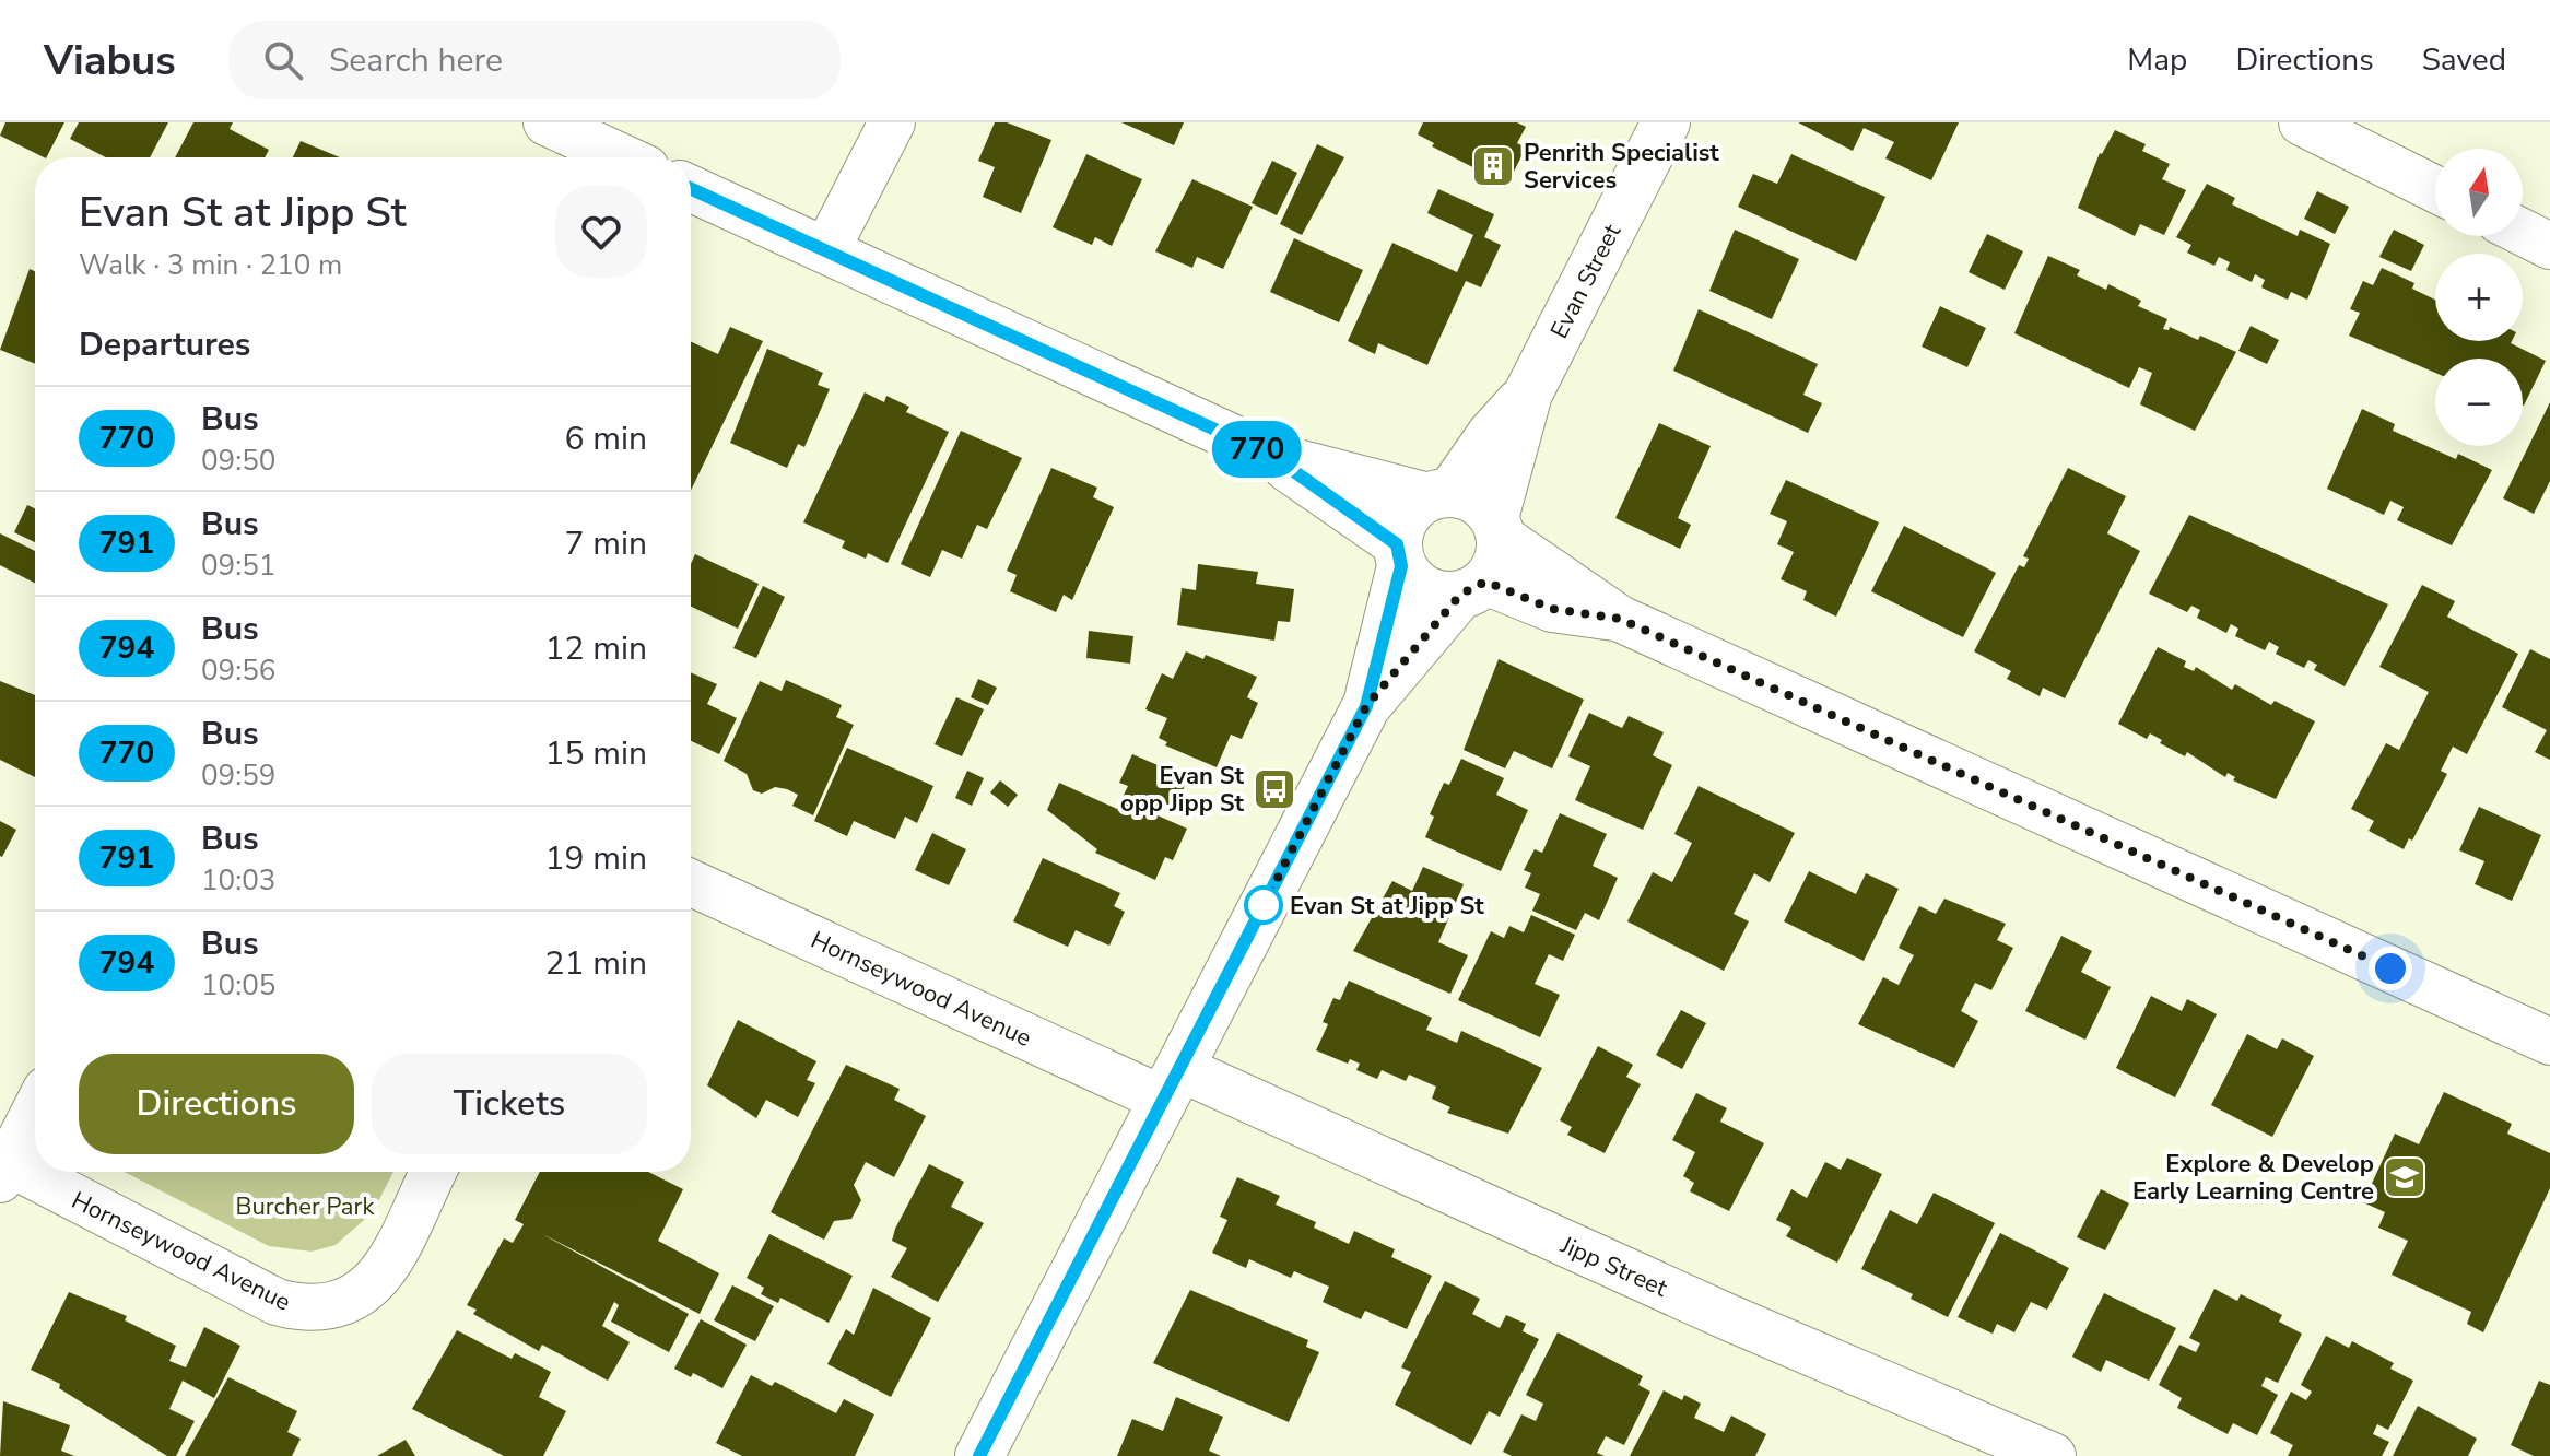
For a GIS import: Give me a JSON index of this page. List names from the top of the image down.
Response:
{
  "streets": {
    "street": ["Evan Street", "Hornseywood Avenue", "Jipp Street"]
  },
  "crossings": [
    ["Hornseywood Avenue", "Jipp Street"]
  ],
  "parks": ["Burcher Park"],
  "places": {
    "building": ["Penrith Specialist Services"],
    "bus stop": ["Evan St opp Jipp St"],
    "other": ["Evan St at Jipp St"],
    "school or university": ["Explore & Develop Early Learning Centre"]
  },
  "lines": ["bus line 770"],
  "north": "top",
  "page": {
    "header": "Viabus",
    "search": "Search here",
    "nav": ["Map", "Directions", "Saved"],
    "on_map": "770",
    "map_buttons": ["+", "−"],
    "heading": [
      ["Evan St at Jipp St", "Walk · 3 min · 210 m"],
      "Departures"
    ],
    "list": [
      {
        "mark": "770",
        "name": "Bus",
        "note": "09:50",
        "value": "6 min"
      },
      {
        "mark": "791",
        "name": "Bus",
        "note": "09:51",
        "value": "7 min"
      },
      {
        "mark": "794",
        "name": "Bus",
        "note": "09:56",
        "value": "12 min"
      },
      {
        "mark": "770",
        "name": "Bus",
        "note": "09:59",
        "value": "15 min"
      },
      {
        "mark": "791",
        "name": "Bus",
        "note": "10:03",
        "value": "19 min"
      },
      {
        "mark": "794",
        "name": "Bus",
        "note": "10:05",
        "value": "21 min"
      }
    ],
    "buttons": ["Directions", "Tickets"]
  }
}
